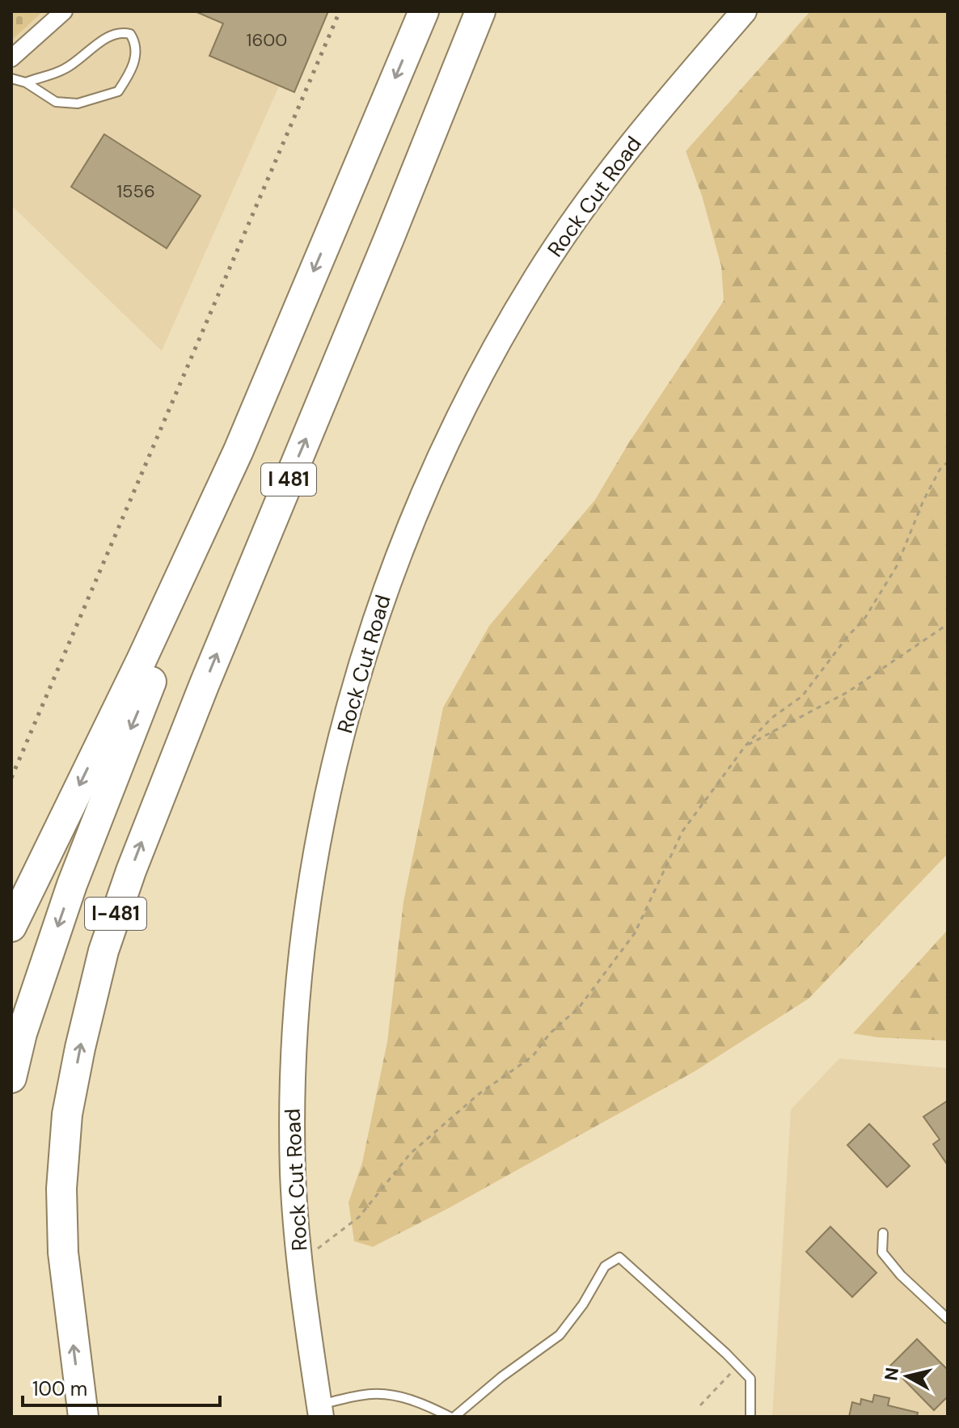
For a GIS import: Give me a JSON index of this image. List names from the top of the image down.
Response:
{
  "streets": {
    "highway": ["I 481", "I-481"],
    "main road": ["Rock Cut Road"]
  },
  "crossings": [
    ["I 481", "I-481"]
  ],
  "house_numbers": ["1600", "1556"],
  "scale_bar": "100 m",
  "north": "left"
}
